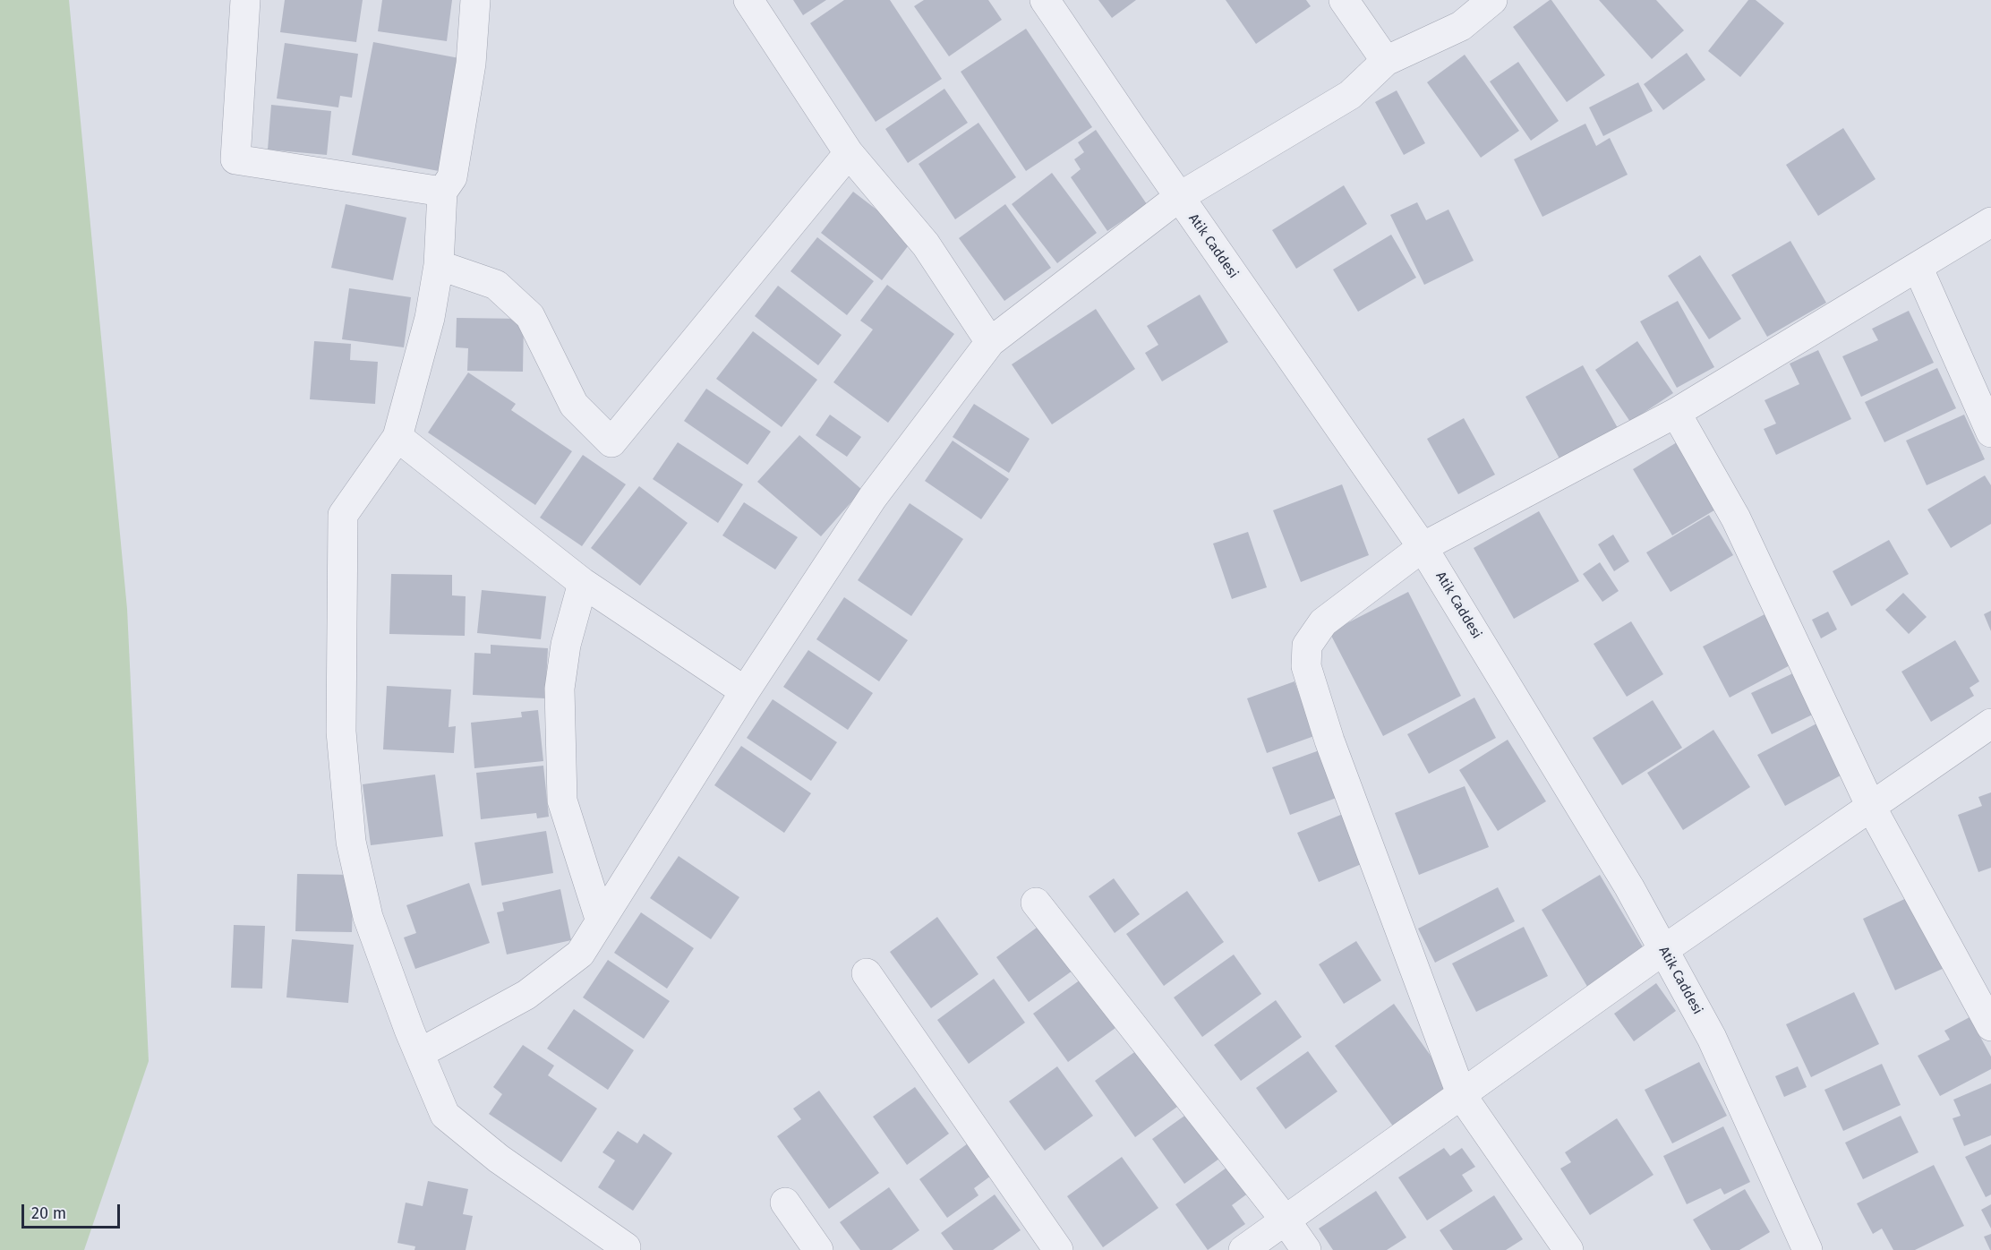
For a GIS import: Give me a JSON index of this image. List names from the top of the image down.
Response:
{
  "streets": {
    "street": ["Atik Caddesi"]
  },
  "scale_bar": "20 m"
}
